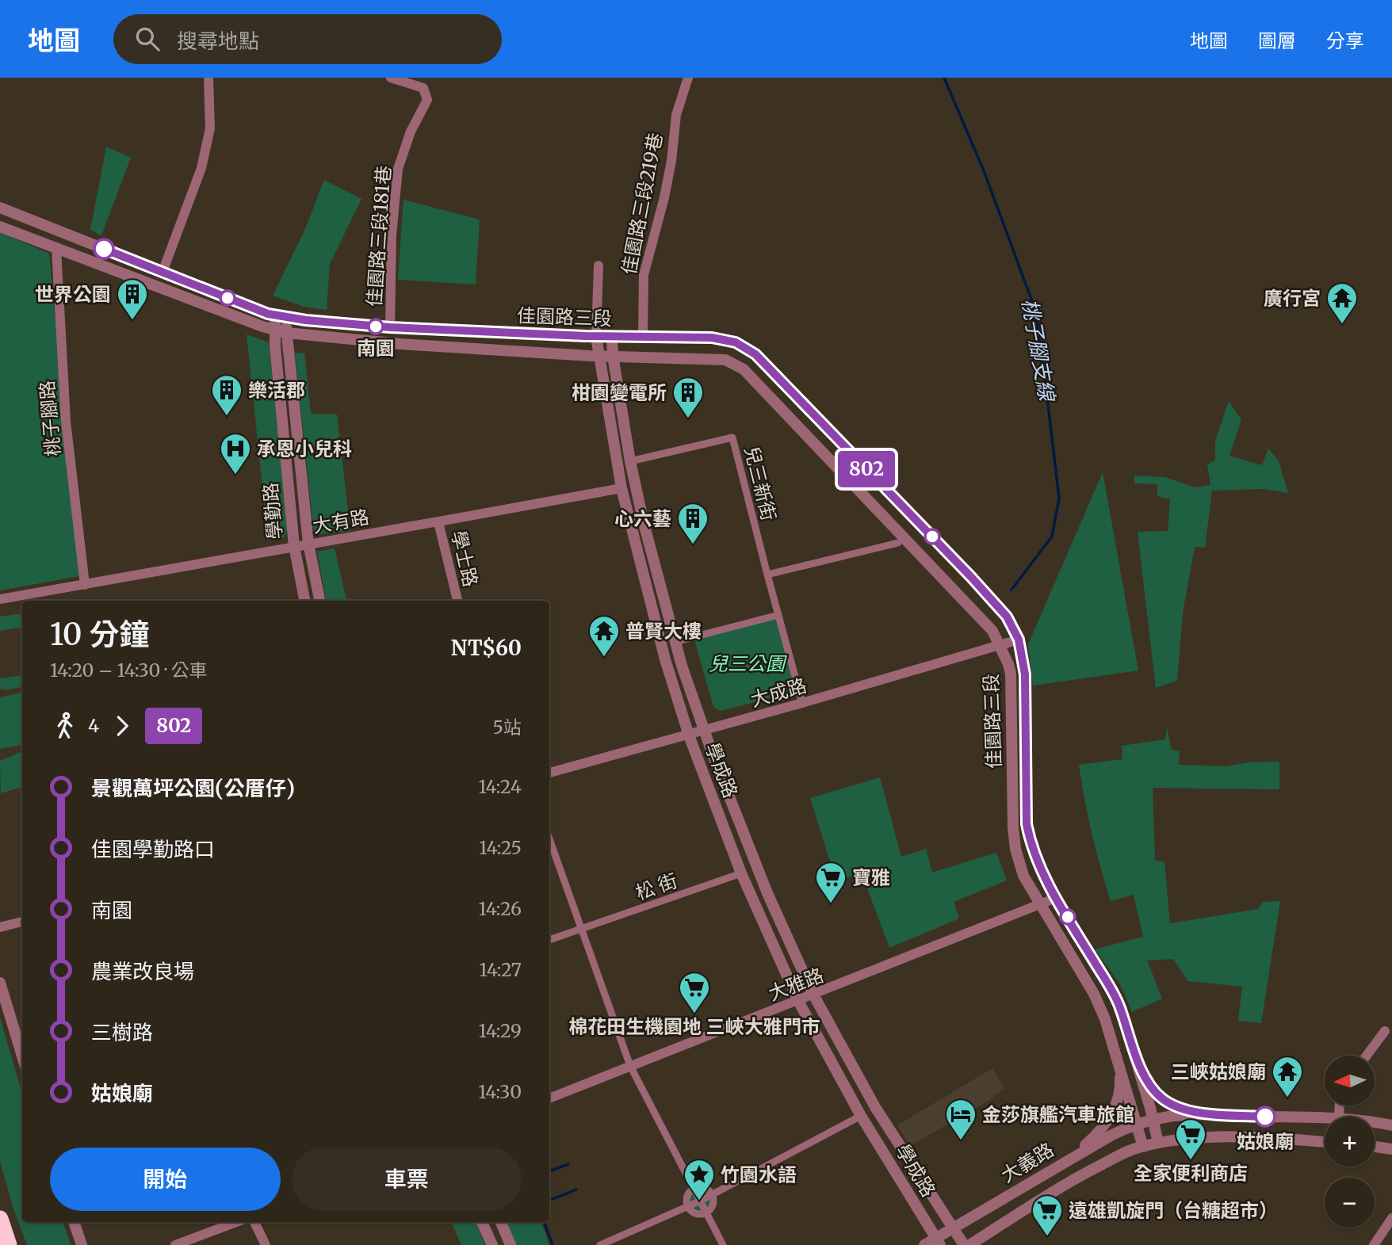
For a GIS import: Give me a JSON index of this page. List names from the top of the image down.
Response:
{
  "streets": {
    "street": [
      "佳園路三段219巷",
      "佳園路三段181巷",
      "佳園路三段",
      "桃子腳路",
      "兒三新街",
      "學勤路",
      "大有路",
      "學士路",
      "大成路",
      "學成路",
      "松 街",
      "大雅路",
      "大義路"
    ]
  },
  "crossings": [
    ["佳園路三段219巷", "佳園路三段"],
    ["佳園路三段181巷", "佳園路三段"],
    ["佳園路三段", "桃子腳路"],
    ["佳園路三段", "學勤路"],
    ["佳園路三段", "大成路"],
    ["佳園路三段", "學成路"],
    ["佳園路三段", "大雅路"],
    ["佳園路三段", "大義路"],
    ["桃子腳路", "大有路"],
    ["兒三新街", "大成路"],
    ["兒三新街", "學成路"],
    ["學勤路", "大有路"],
    ["大有路", "學士路"],
    ["大有路", "學成路"],
    ["大成路", "學成路"],
    ["學成路", "松 街"],
    ["學成路", "大雅路"],
    ["學成路", "大義路"]
  ],
  "water": ["桃子腳支線"],
  "parks": ["兒三公園"],
  "places": {
    "building": [
      "世界公園",
      "樂活郡",
      "柑園變電所",
      "心六藝"
    ],
    "temple": ["廣行宮", "普賢大樓", "三峽姑娘廟"],
    "other": ["南園", "姑娘廟"],
    "hospital": ["承恩小兒科"],
    "supermarket": [
      "寶雅",
      "棉花田生機園地 三峽大雅門市",
      "全家便利商店",
      "遠雄凱旋門（台糖超市）"
    ],
    "hotel": ["金莎旗艦汽車旅館"],
    "place": ["竹園水語"]
  },
  "lines": ["bus line 802"],
  "north": "left",
  "page": {
    "header": "地圖",
    "search": "搜尋地點",
    "nav": ["地圖", "圖層", "分享"],
    "on_map": "802",
    "heading": ["10 分鐘", "14:20 – 14:30 · 公車", "NT$60"],
    "legs": ["4", "802", "5站"],
    "list": [
      {
        "name": "景觀萬坪公園(公厝仔)",
        "value": "14:24"
      },
      {
        "name": "佳園學勤路口",
        "value": "14:25"
      },
      {
        "name": "南園",
        "value": "14:26"
      },
      {
        "name": "農業改良場",
        "value": "14:27"
      },
      {
        "name": "三樹路",
        "value": "14:29"
      },
      {
        "name": "姑娘廟",
        "value": "14:30"
      }
    ],
    "map_buttons": ["+", "−"],
    "buttons": ["開始", "車票"]
  }
}
